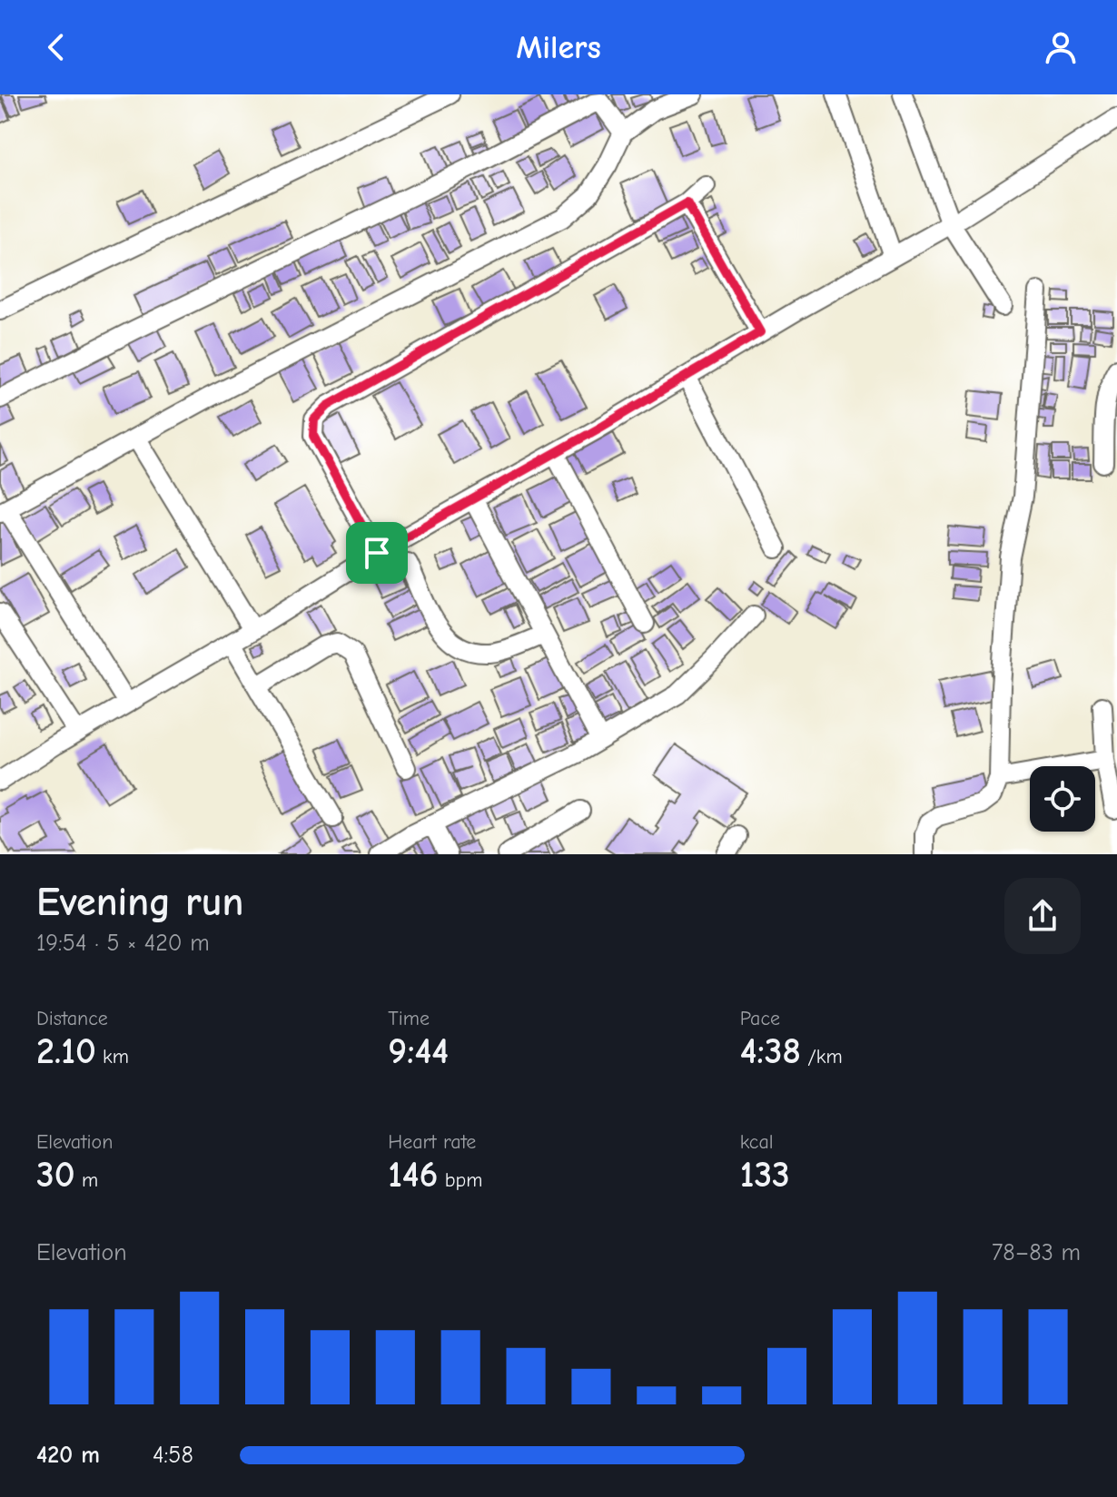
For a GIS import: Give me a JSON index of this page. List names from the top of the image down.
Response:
{
  "page": {
    "header": "Milers",
    "heading": ["Evening run", "19:54 · 5 × 420 m"],
    "stats": [
      ["Distance", "2.10 km"],
      ["Time", "9:44"],
      ["Pace", "4:38 /km"],
      ["Elevation", "30 m"],
      ["Heart rate", "146 bpm"],
      ["kcal", "133"]
    ],
    "chart": ["Elevation", "78–83 m"],
    "list": [
      {
        "name": "420 m",
        "note": "4:58"
      }
    ]
  }
}
